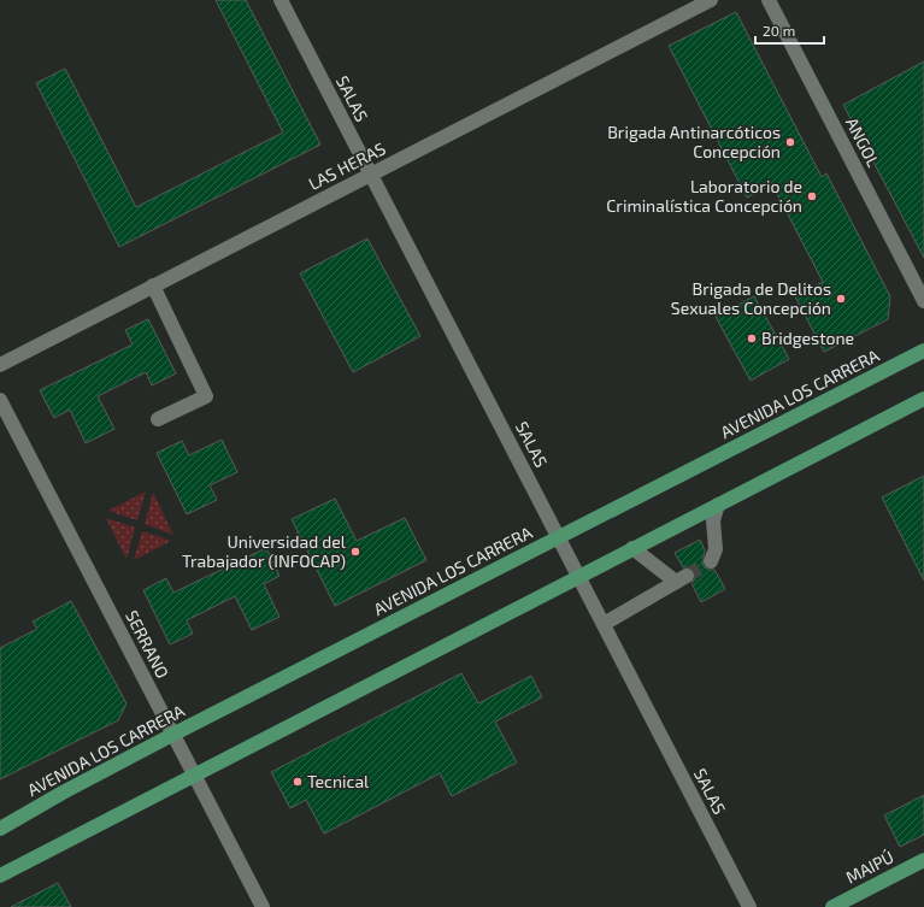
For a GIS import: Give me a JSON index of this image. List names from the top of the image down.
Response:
{
  "streets": {
    "main road": ["AVENIDA LOS CARRERA", "MAIPÚ"],
    "street": [
      "SALAS",
      "ANGOL",
      "LAS HERAS",
      "SERRANO"
    ]
  },
  "crossings": [
    ["SALAS", "LAS HERAS"],
    ["SALAS", "AVENIDA LOS CARRERA"],
    ["AVENIDA LOS CARRERA", "SERRANO"]
  ],
  "places": [
    "Brigada Antinarcóticos Concepción",
    "Laboratorio de Criminalística Concepción",
    "Brigada de Delitos Sexuales Concepción",
    "Bridgestone",
    "Universidad del Trabajador (INFOCAP)",
    "Tecnical"
  ],
  "scale_bar": "20 m"
}
